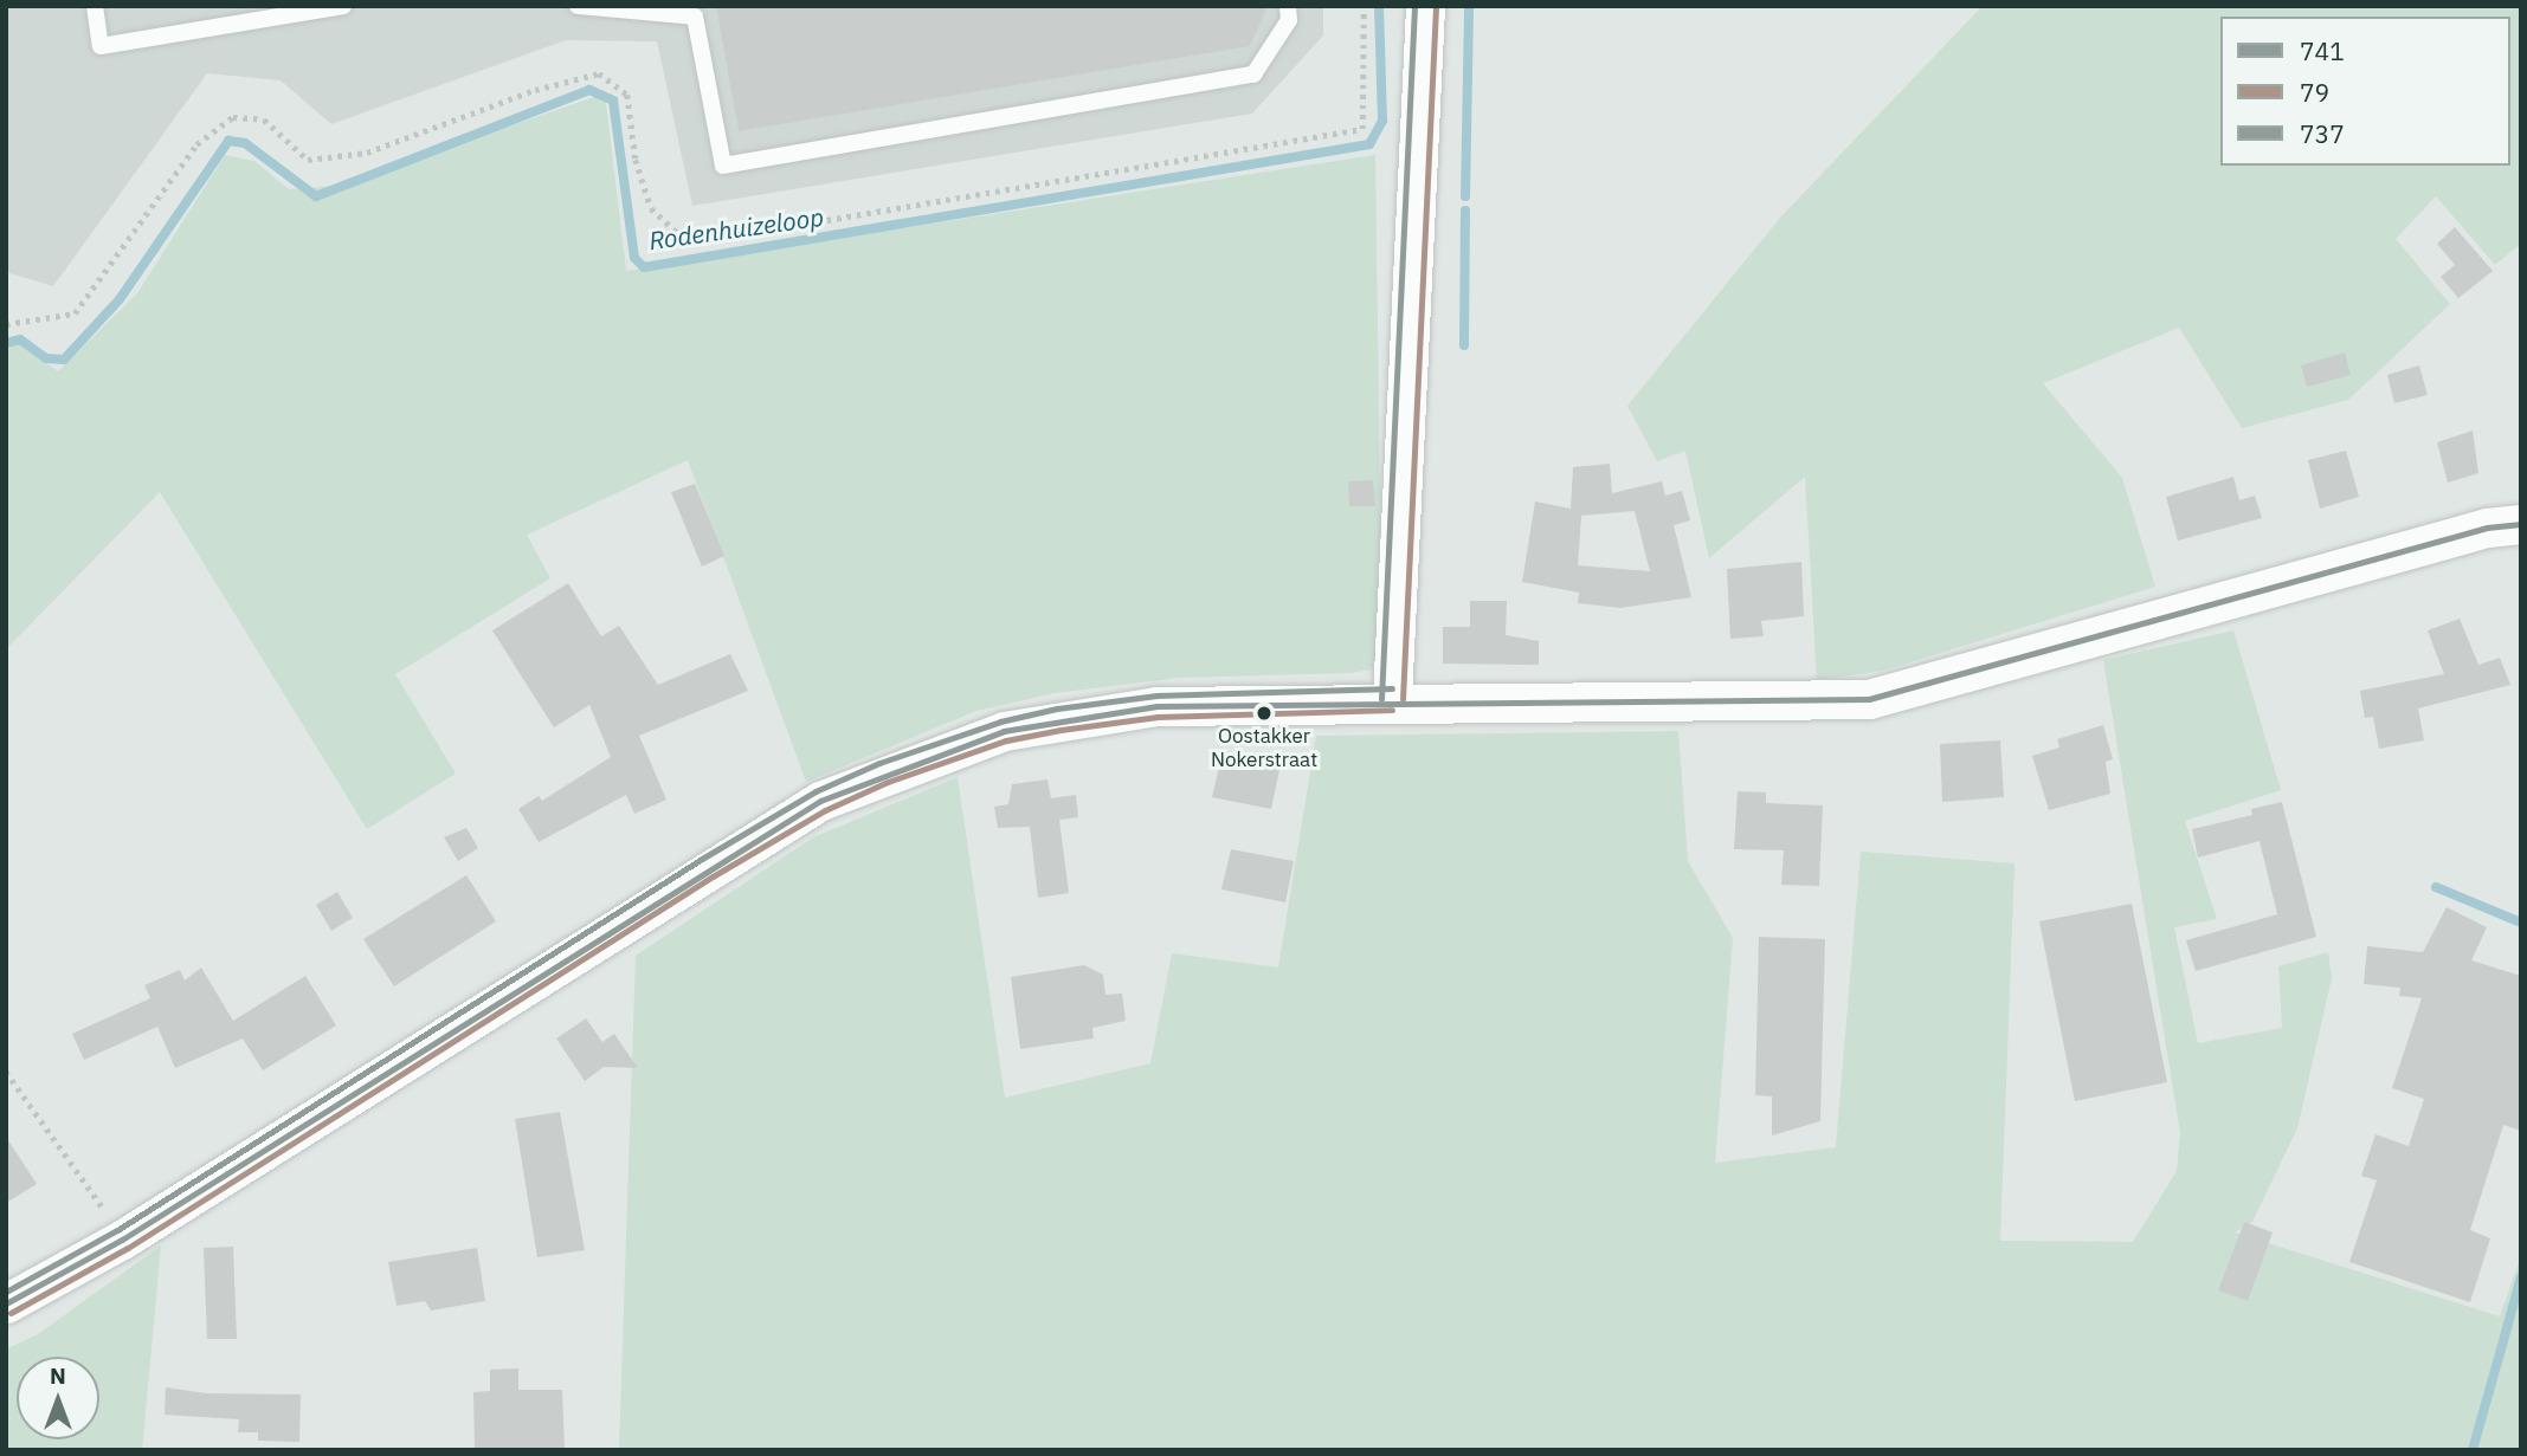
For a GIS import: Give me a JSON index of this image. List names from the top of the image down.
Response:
{
  "water": ["Rodenhuizeloop"],
  "places": ["Oostakker Nokerstraat"],
  "lines": ["transit line 79", "transit line 737", "transit line 741"],
  "legend": ["741", "79", "737"],
  "north": "top"
}
